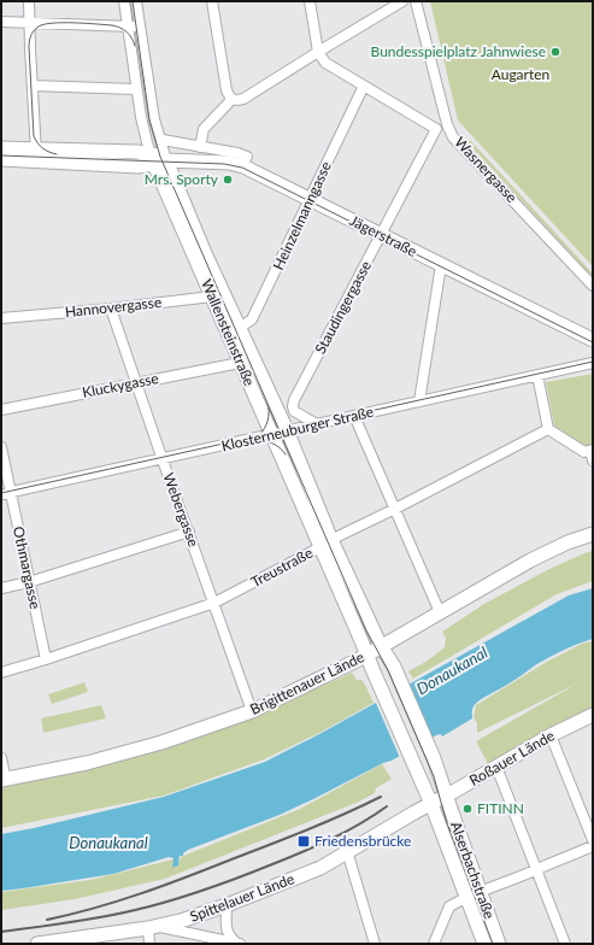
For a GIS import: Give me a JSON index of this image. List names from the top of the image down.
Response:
{
  "streets": {
    "main road": [
      "Jägerstraße",
      "Wallensteinstraße",
      "Brigittenauer Lände",
      "Roßauer Lände",
      "Alserbachstraße",
      "Spittelauer Lände"
    ],
    "street": [
      "Wasnergasse",
      "Heinzelmanngasse",
      "Hannovergasse",
      "Staudingergasse",
      "Kluckygasse",
      "Klosterneuburger Straße",
      "Webergasse",
      "Othmargasse",
      "Treustraße"
    ]
  },
  "crossings": [
    ["Heinzelmanngasse", "Jägerstraße"],
    ["Heinzelmanngasse", "Staudingergasse"],
    ["Heinzelmanngasse", "Wallensteinstraße"],
    ["Jägerstraße", "Staudingergasse"],
    ["Jägerstraße", "Wallensteinstraße"],
    ["Hannovergasse", "Wallensteinstraße"],
    ["Hannovergasse", "Webergasse"],
    ["Staudingergasse", "Klosterneuburger Straße"],
    ["Wallensteinstraße", "Kluckygasse"],
    ["Wallensteinstraße", "Klosterneuburger Straße"],
    ["Wallensteinstraße", "Treustraße"],
    ["Wallensteinstraße", "Brigittenauer Lände"],
    ["Kluckygasse", "Webergasse"],
    ["Klosterneuburger Straße", "Webergasse"],
    ["Klosterneuburger Straße", "Othmargasse"],
    ["Webergasse", "Treustraße"],
    ["Webergasse", "Brigittenauer Lände"],
    ["Othmargasse", "Treustraße"],
    ["Roßauer Lände", "Alserbachstraße"],
    ["Roßauer Lände", "Spittelauer Lände"],
    ["Alserbachstraße", "Spittelauer Lände"]
  ],
  "water": ["Donaukanal"],
  "parks": ["Augarten"],
  "places": {
    "other": ["Bundesspielplatz Jahnwiese", "Mrs. Sporty", "FITINN"],
    "transit": ["Friedensbrücke"]
  }
}
